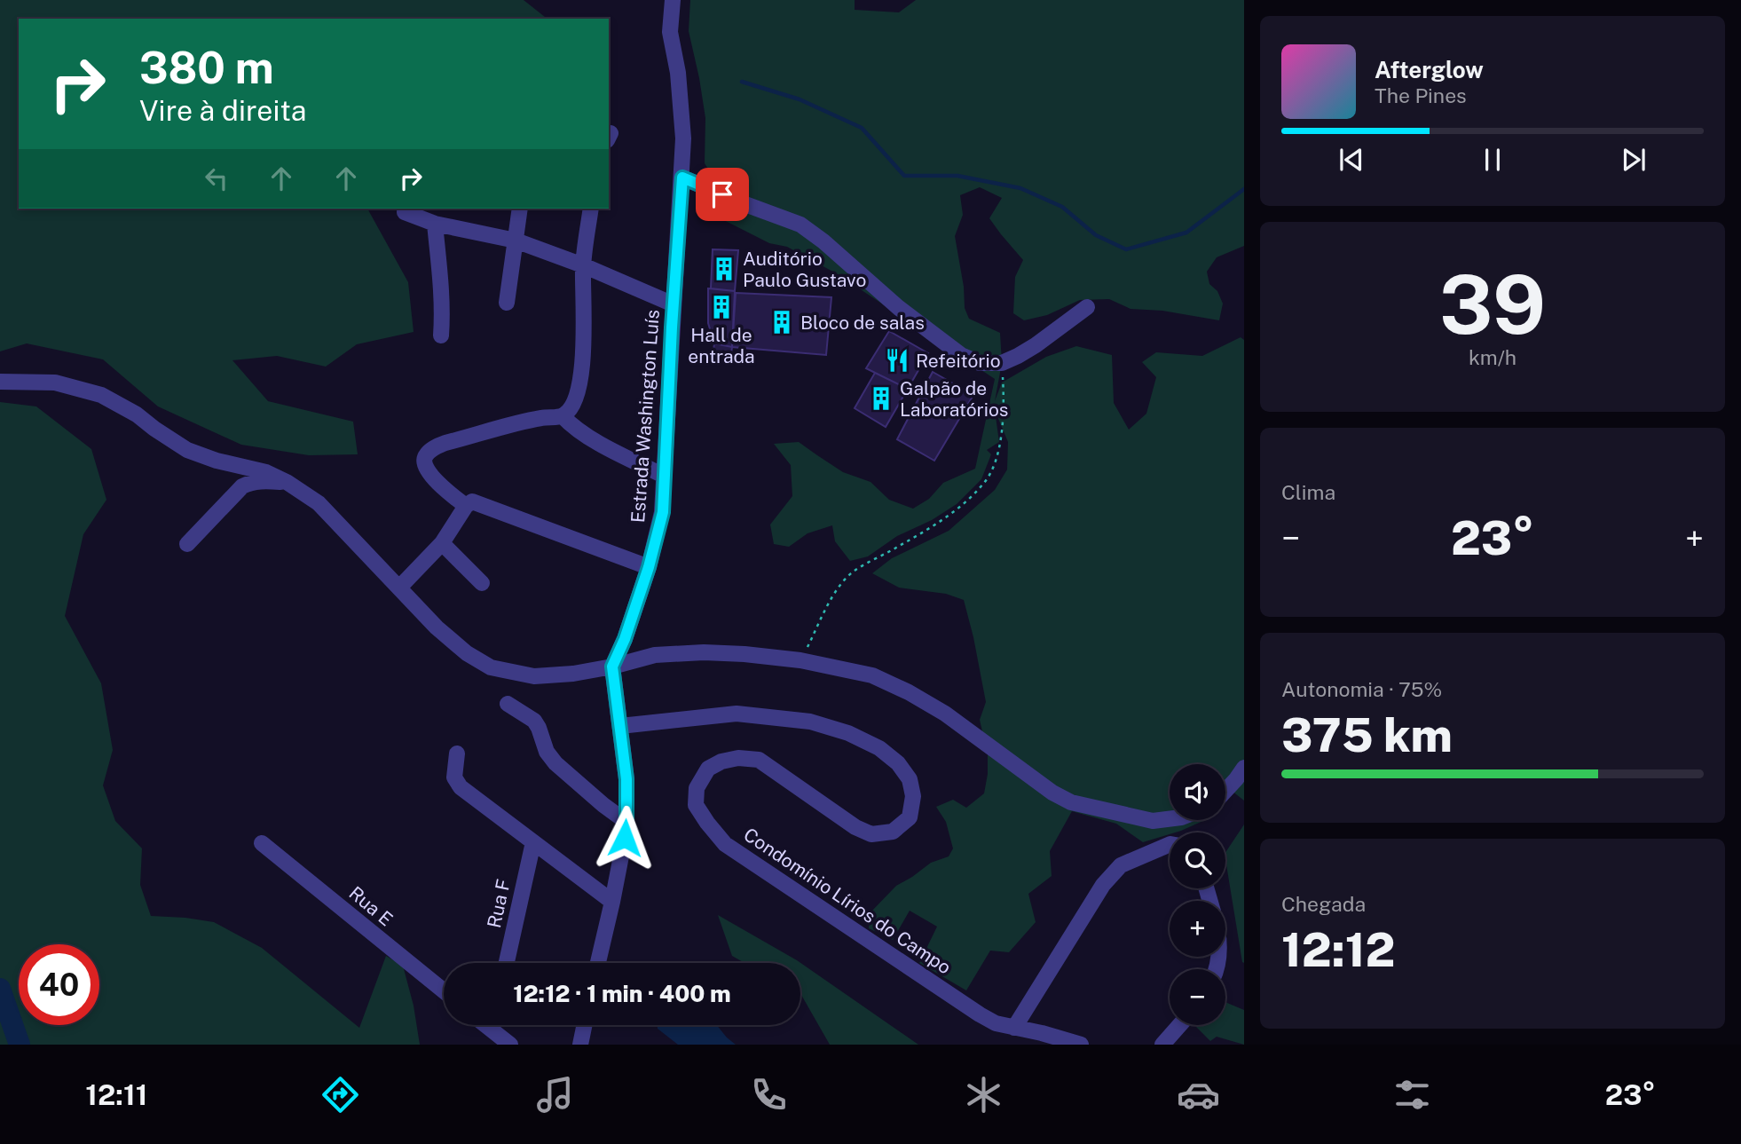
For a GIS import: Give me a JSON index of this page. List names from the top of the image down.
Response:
{
  "streets": {
    "street": [
      "Estrada Washington Luís",
      "Condomínio Lírios do Campo",
      "Rua F",
      "Rua E"
    ]
  },
  "places": {
    "building": [
      "Auditório Paulo Gustavo",
      "Hall de entrada",
      "Bloco de salas",
      "Galpão de Laboratórios"
    ],
    "restaurant": ["Refeitório"]
  },
  "page": {
    "turn": ["380 m", "Vire à direita"],
    "song": ["Afterglow", "The Pines"],
    "tile": [
      ["39", "km/h"],
      "Clima",
      ["Autonomia · 75%", "375 km"],
      ["Chegada", "12:12"]
    ],
    "heat": ["−", "23°", "+"],
    "map_buttons": ["+", "−"],
    "limit": "40",
    "trip": "12:12 · 1 min · 400 m",
    "tabs": ["12:11", "23°"]
  }
}
